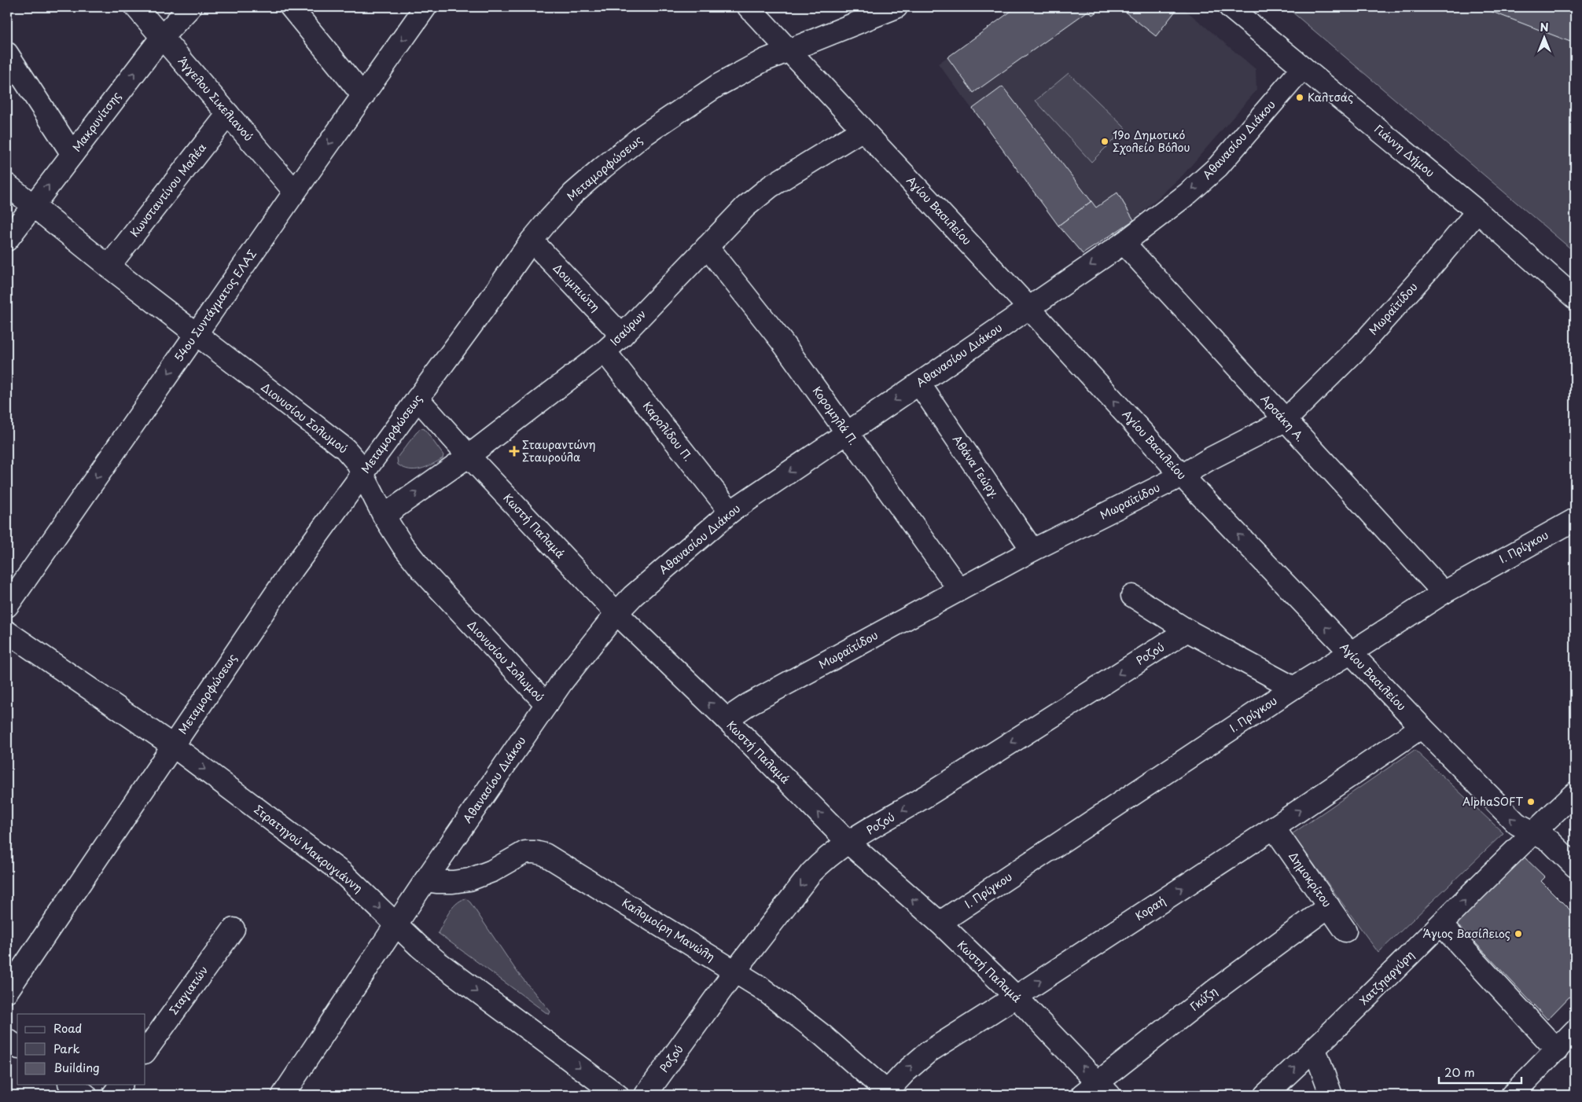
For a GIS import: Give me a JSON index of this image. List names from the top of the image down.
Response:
{
  "streets": {
    "street": [
      "Άγγελου Σικελιανού",
      "Μακρυνίτσης",
      "Αθανασίου Διάκου",
      "Γιάννη Δήμου",
      "Μεταμορφώσεως",
      "Κωνσταντίνου Μαλέα",
      "Αγίου Βασιλείου",
      "Δουμπιώτη",
      "54ου Συντάγματος ΕΛΑΣ",
      "Μωραϊτίδου",
      "Ισαύρων",
      "Κορομηλά Π.",
      "Διονυσίου Σολωμού",
      "Αρσάκη Α.",
      "Καρολίδου Π.",
      "Αθάνα Γεώργ.",
      "Κωστή Παλαμά",
      "Ι. Πρίγκου",
      "Ροζού",
      "Στρατηγού Μακρυγιάννη",
      "Δημοκρίτου",
      "Κοραή",
      "Καλομοίρη Μανώλη",
      "Χατζηαργύρη",
      "Σταγιατών",
      "Γκύζη"
    ]
  },
  "crossings": [
    ["Άγγελου Σικελιανού", "Μακρυνίτσης"],
    ["Άγγελου Σικελιανού", "Κωνσταντίνου Μαλέα"],
    ["Άγγελου Σικελιανού", "54ου Συντάγματος ΕΛΑΣ"],
    ["Μακρυνίτσης", "Διονυσίου Σολωμού"],
    ["Αθανασίου Διάκου", "Γιάννη Δήμου"],
    ["Αθανασίου Διάκου", "Αγίου Βασιλείου"],
    ["Αθανασίου Διάκου", "Κορομηλά Π."],
    ["Αθανασίου Διάκου", "Διονυσίου Σολωμού"],
    ["Αθανασίου Διάκου", "Αρσάκη Α."],
    ["Αθανασίου Διάκου", "Καρολίδου Π."],
    ["Αθανασίου Διάκου", "Αθάνα Γεώργ."],
    ["Αθανασίου Διάκου", "Κωστή Παλαμά"],
    ["Αθανασίου Διάκου", "Στρατηγού Μακρυγιάννη"],
    ["Αθανασίου Διάκου", "Καλομοίρη Μανώλη"],
    ["Γιάννη Δήμου", "Μωραϊτίδου"],
    ["Μεταμορφώσεως", "Αγίου Βασιλείου"],
    ["Μεταμορφώσεως", "Δουμπιώτη"],
    ["Μεταμορφώσεως", "Διονυσίου Σολωμού"],
    ["Μεταμορφώσεως", "Κωστή Παλαμά"],
    ["Μεταμορφώσεως", "Στρατηγού Μακρυγιάννη"],
    ["Κωνσταντίνου Μαλέα", "Διονυσίου Σολωμού"],
    ["Αγίου Βασιλείου", "Μωραϊτίδου"],
    ["Αγίου Βασιλείου", "Ισαύρων"],
    ["Αγίου Βασιλείου", "Ι. Πρίγκου"],
    ["Αγίου Βασιλείου", "Κοραή"],
    ["Αγίου Βασιλείου", "Χατζηαργύρη"],
    ["Δουμπιώτη", "Ισαύρων"],
    ["54ου Συντάγματος ΕΛΑΣ", "Διονυσίου Σολωμού"],
    ["Μωραϊτίδου", "Κορομηλά Π."],
    ["Μωραϊτίδου", "Αρσάκη Α."],
    ["Μωραϊτίδου", "Αθάνα Γεώργ."],
    ["Μωραϊτίδου", "Κωστή Παλαμά"],
    ["Ισαύρων", "Κορομηλά Π."],
    ["Ισαύρων", "Διονυσίου Σολωμού"],
    ["Ισαύρων", "Καρολίδου Π."],
    ["Ισαύρων", "Κωστή Παλαμά"],
    ["Αρσάκη Α.", "Ι. Πρίγκου"],
    ["Κωστή Παλαμά", "Ι. Πρίγκου"],
    ["Κωστή Παλαμά", "Ροζού"],
    ["Κωστή Παλαμά", "Κοραή"],
    ["Κωστή Παλαμά", "Γκύζη"],
    ["Ροζού", "Καλομοίρη Μανώλη"],
    ["Δημοκρίτου", "Κοραή"],
    ["Δημοκρίτου", "Γκύζη"],
    ["Κοραή", "Καλομοίρη Μανώλη"]
  ],
  "one_way": [
    "Μακρυνίτσης",
    "Αθανασίου Διάκου",
    "54ου Συντάγματος ΕΛΑΣ",
    "Κωστή Παλαμά",
    "Ροζού",
    "Στρατηγού Μακρυγιάννη",
    "Κοραή",
    "Χατζηαργύρη"
  ],
  "places": {
    "other": [
      "Καλτσάς",
      "19ο Δημοτικό Σχολείο Βόλου",
      "AlphaSOFT",
      "Άγιος Βασίλειος"
    ],
    "health": ["Σταυραντώνη Σταυρούλα"]
  },
  "legend": ["Road", "Park", "Building"],
  "scale_bar": "20 m",
  "north": "top"
}
